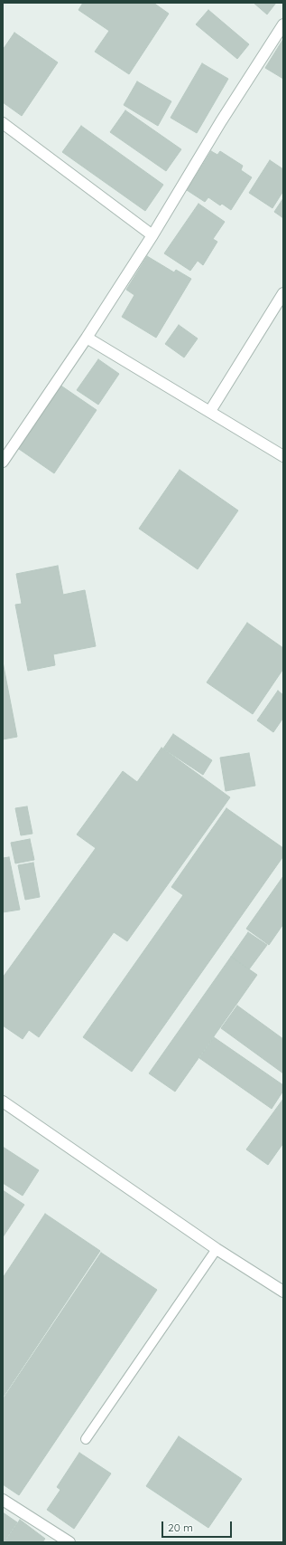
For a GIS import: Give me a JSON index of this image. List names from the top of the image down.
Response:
{
  "scale_bar": "20 m"
}
